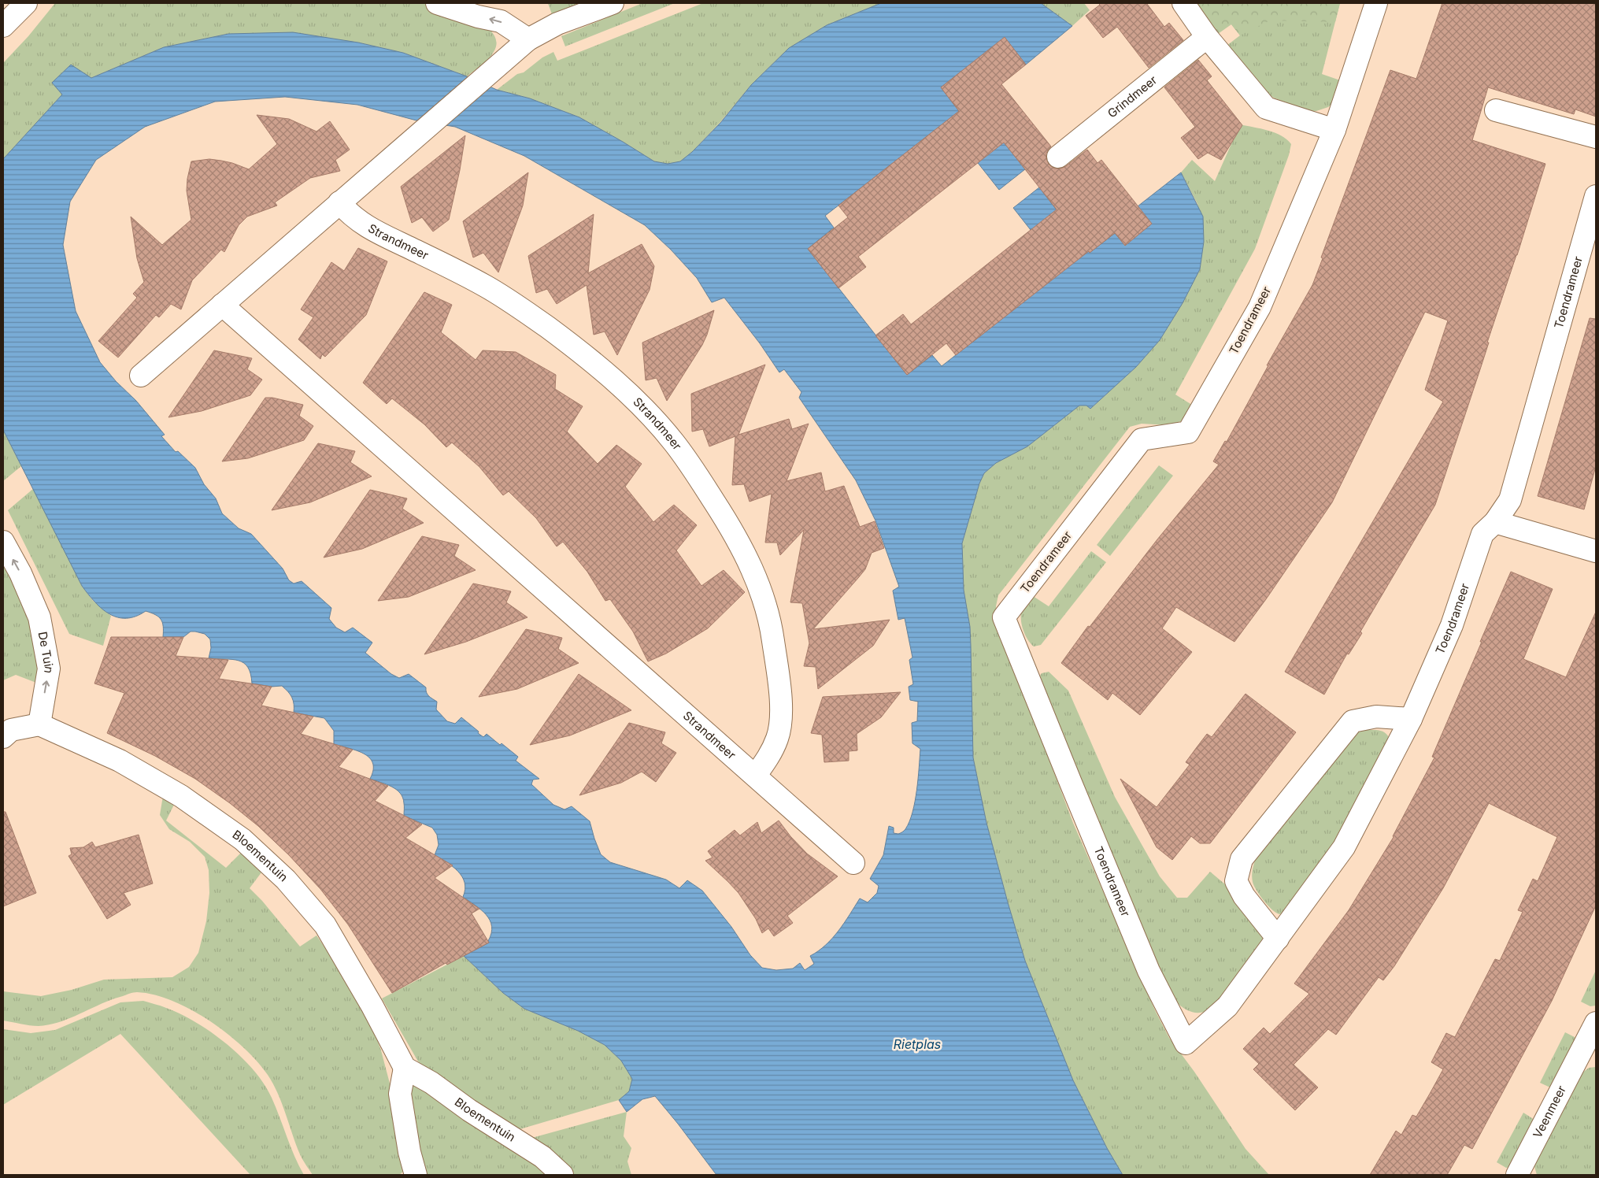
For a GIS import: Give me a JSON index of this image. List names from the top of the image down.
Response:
{
  "streets": {
    "street": [
      "Grindmeer",
      "Strandmeer",
      "Toendrameer",
      "De Tuin",
      "Bloementuin",
      "Veenmeer"
    ]
  },
  "crossings": [
    ["De Tuin", "Bloementuin"]
  ],
  "one_way": ["De Tuin"],
  "water": ["Rietplas"]
}
